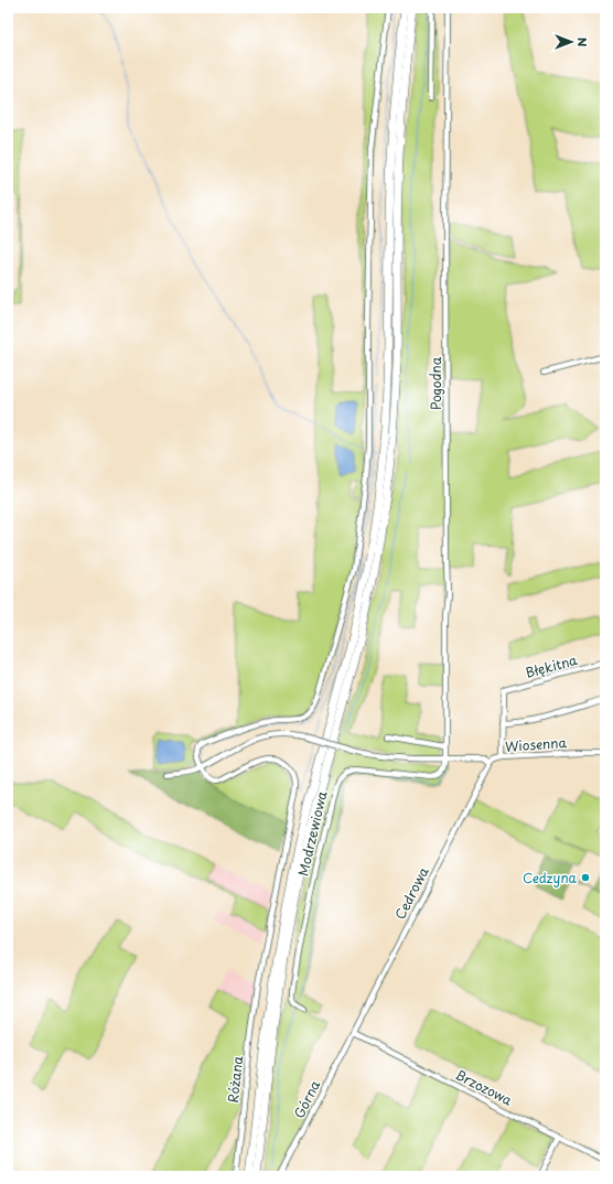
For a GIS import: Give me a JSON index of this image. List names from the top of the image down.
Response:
{
  "streets": {
    "street": [
      "Pogodna",
      "Błękitna",
      "Wiosenna",
      "Modrzewiowa",
      "Cedrowa",
      "Różana",
      "Brzozowa",
      "Górna"
    ]
  },
  "crossings": [
    ["Pogodna", "Wiosenna"],
    ["Pogodna", "Modrzewiowa"],
    ["Wiosenna", "Modrzewiowa"],
    ["Wiosenna", "Cedrowa"],
    ["Wiosenna", "Różana"],
    ["Cedrowa", "Brzozowa"],
    ["Cedrowa", "Górna"],
    ["Brzozowa", "Górna"]
  ],
  "places": ["Cedzyna"],
  "north": "right"
}
